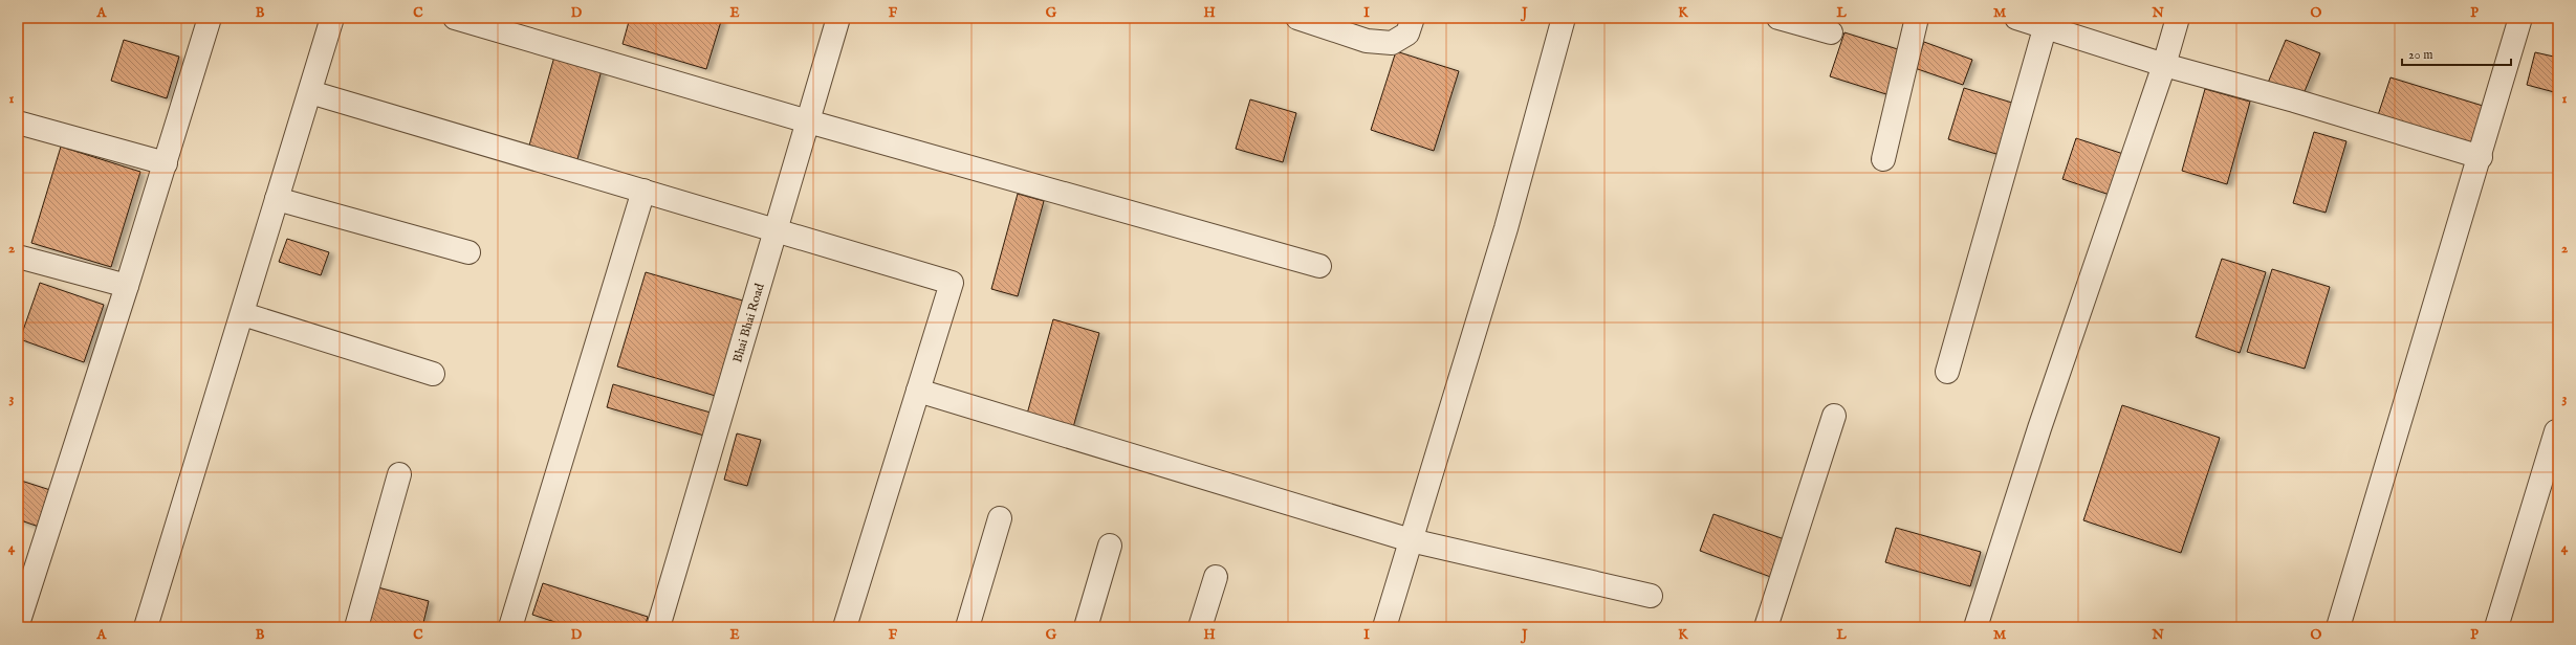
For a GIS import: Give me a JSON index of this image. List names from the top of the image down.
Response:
{
  "streets": {
    "street": ["Bhai Bhai Road"]
  },
  "scale_bar": "20 m",
  "grid": {
    "columns": [
      "A",
      "B",
      "C",
      "D",
      "E",
      "F",
      "G",
      "H",
      "I",
      "J",
      "K",
      "L",
      "M",
      "N",
      "O",
      "P"
    ],
    "rows": [
      "1",
      "2",
      "3",
      "4"
    ]
  }
}
